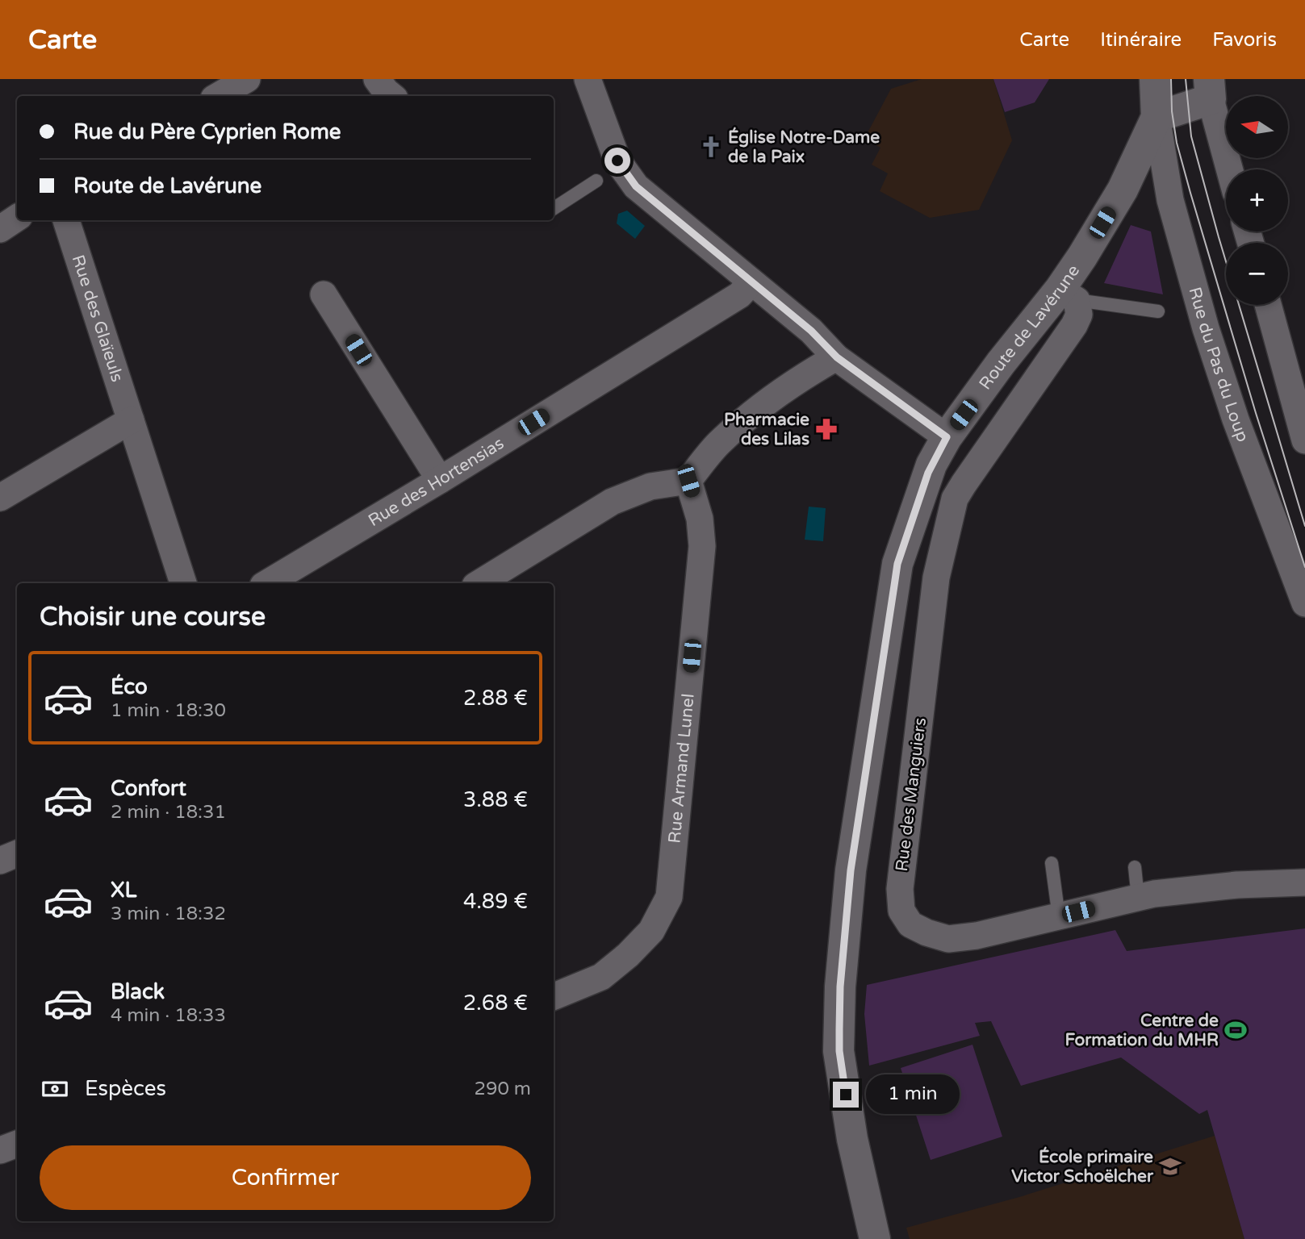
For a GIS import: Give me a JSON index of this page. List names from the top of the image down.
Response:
{
  "streets": {
    "street": [
      "Rue des Glaïeuls",
      "Route de Lavérune",
      "Rue du Pas du Loup",
      "Rue des Hortensias",
      "Rue Armand Lunel",
      "Rue des Manguiers"
    ]
  },
  "crossings": [
    ["Route de Lavérune", "Rue du Pas du Loup"],
    ["Route de Lavérune", "Rue des Manguiers"]
  ],
  "places": {
    "church": ["Église Notre-Dame de la Paix"],
    "pharmacy": ["Pharmacie des Lilas"],
    "sports": ["Centre de Formation du MHR"],
    "school or university": ["École primaire Victor Schoëlcher"]
  },
  "north": "left",
  "page": {
    "header": "Carte",
    "nav": ["Carte", "Itinéraire", "Favoris"],
    "map_buttons": ["+", "−"],
    "banner": ["Rue du Père Cyprien Rome", "Route de Lavérune"],
    "heading": "Choisir une course",
    "list": [
      {
        "name": "Éco",
        "note": "1 min · 18:30",
        "value": "2.88 €"
      },
      {
        "name": "Confort",
        "note": "2 min · 18:31",
        "value": "3.88 €"
      },
      {
        "name": "XL",
        "note": "3 min · 18:32",
        "value": "4.89 €"
      },
      {
        "name": "Black",
        "note": "4 min · 18:33",
        "value": "2.68 €"
      }
    ],
    "pay": ["Espèces", "290 m"],
    "bubble": "1 min",
    "buttons": "Confirmer"
  }
}
